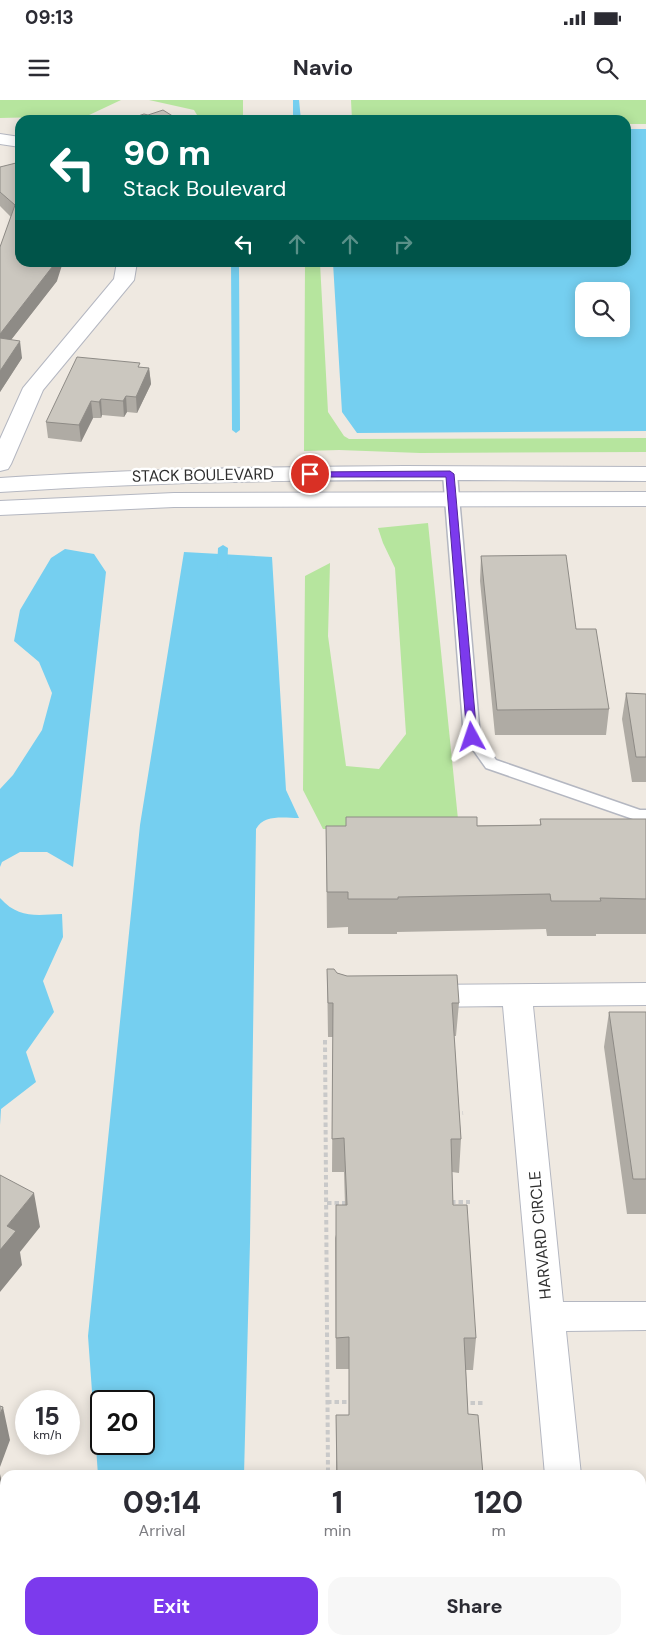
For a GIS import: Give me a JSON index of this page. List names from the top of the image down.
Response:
{
  "streets": {
    "street": ["STACK BOULEVARD", "HARVARD CIRCLE"]
  },
  "page": {
    "status": "09:13",
    "header": "Navio",
    "turn": ["90 m", "Stack Boulevard"],
    "speed": "15 km/h",
    "limit": "20",
    "eta": [
      "09:14",
      "Arrival",
      "1",
      "min",
      "120",
      "m"
    ],
    "buttons": ["Exit", "Share"]
  }
}
